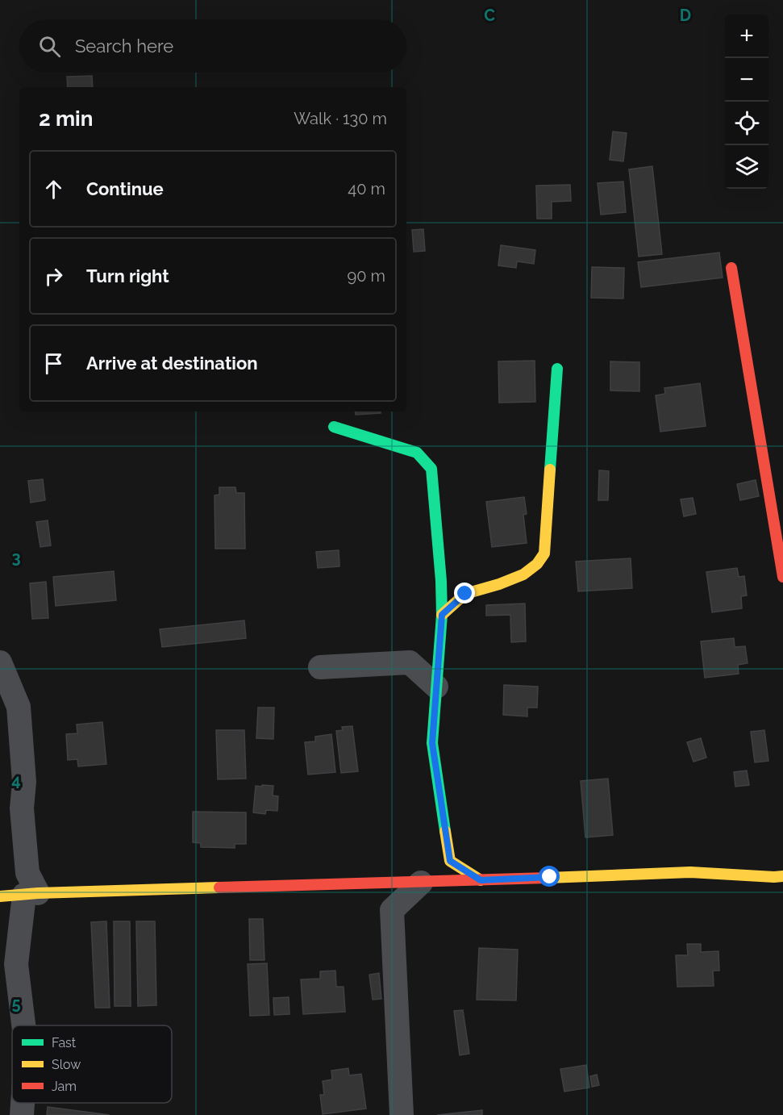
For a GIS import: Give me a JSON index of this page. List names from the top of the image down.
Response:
{
  "legend": ["Fast", "Slow", "Jam"],
  "page": {
    "map_buttons": ["+", "−"],
    "search": "Search here",
    "heading": ["2 min", "Walk · 130 m"],
    "list": [
      ["Continue", "40 m"],
      ["Turn right", "90 m"],
      "Arrive at destination"
    ]
  },
  "grid": {
    "columns": ["C", "D"],
    "rows": ["3", "4", "5"]
  }
}
